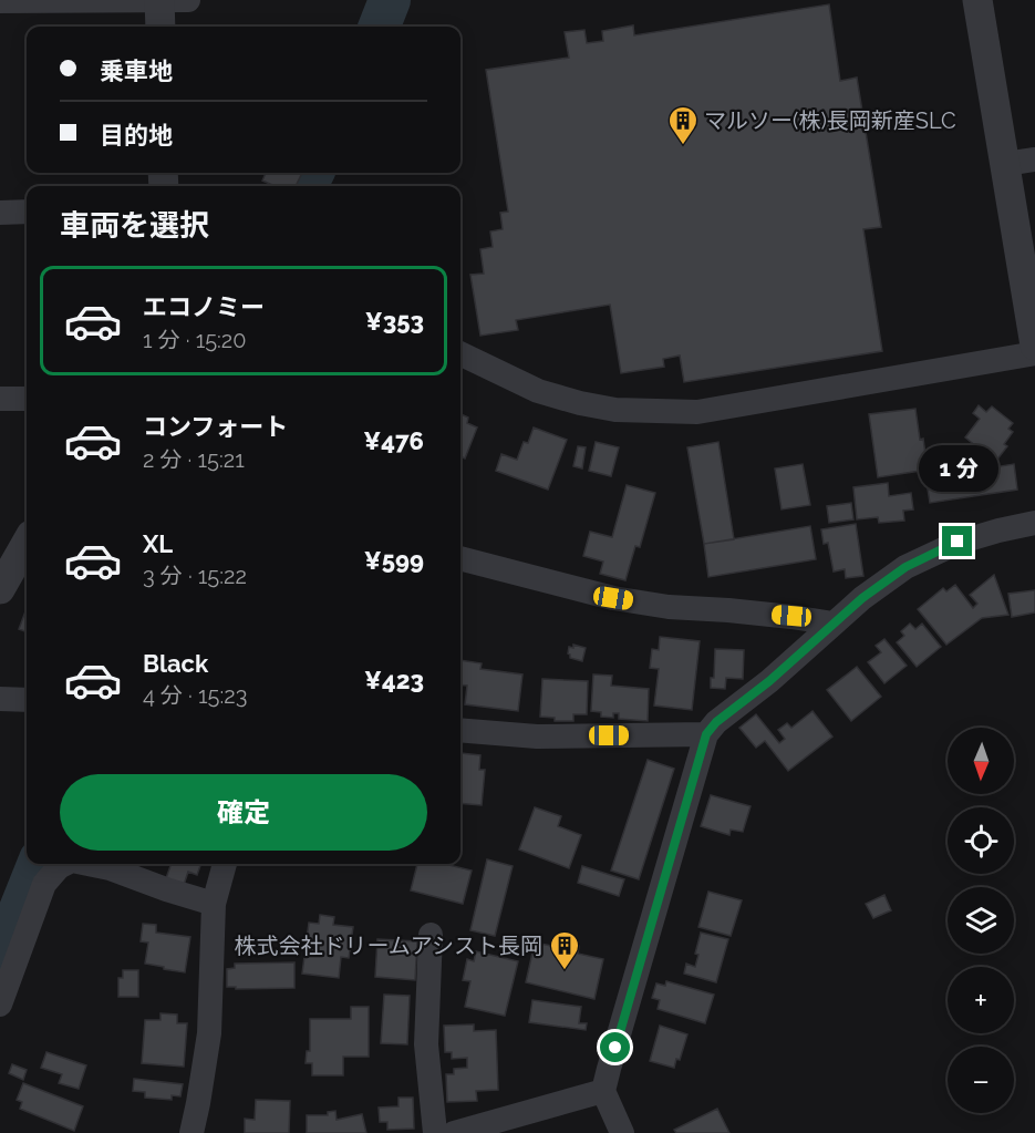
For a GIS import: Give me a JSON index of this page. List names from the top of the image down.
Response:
{
  "places": {
    "building": ["マルソー(株)長岡新産SLC", "株式会社ドリームアシスト長岡"]
  },
  "north": "bottom",
  "page": {
    "banner": ["乗車地", "目的地"],
    "heading": "車両を選択",
    "list": [
      {
        "name": "エコノミー",
        "note": "1 分 · 15:20",
        "value": "¥353"
      },
      {
        "name": "コンフォート",
        "note": "2 分 · 15:21",
        "value": "¥476"
      },
      {
        "name": "XL",
        "note": "3 分 · 15:22",
        "value": "¥599"
      },
      {
        "name": "Black",
        "note": "4 分 · 15:23",
        "value": "¥423"
      }
    ],
    "bubble": "1 分",
    "map_buttons": ["+", "−"],
    "buttons": "確定"
  }
}
